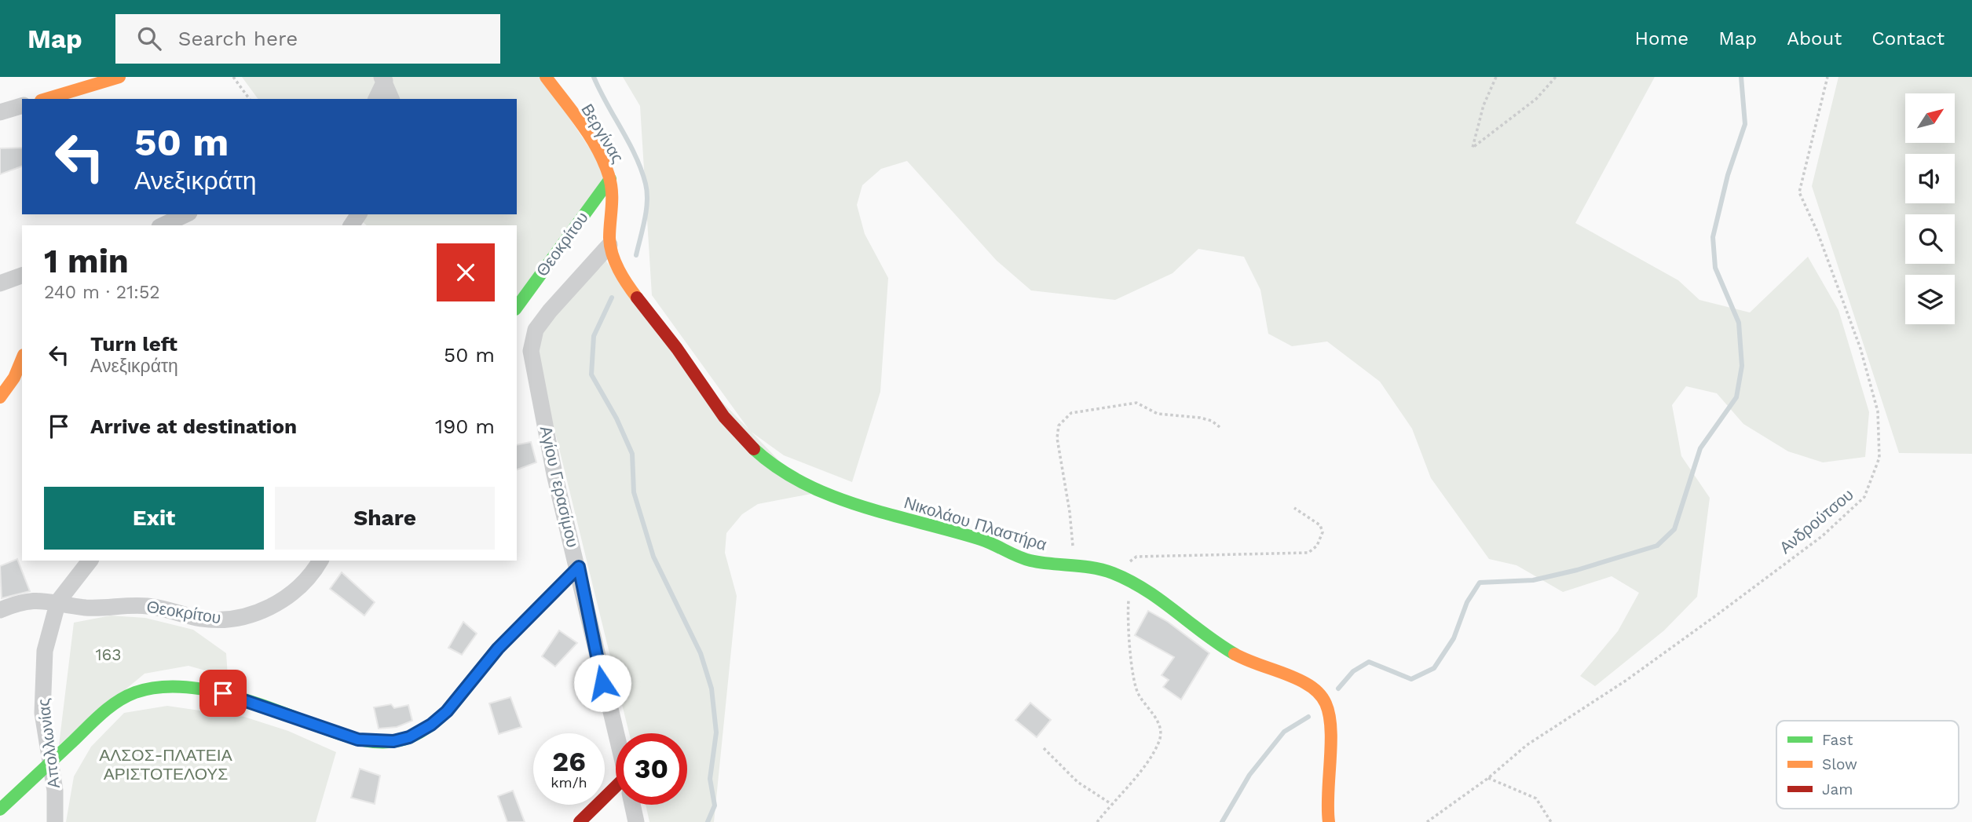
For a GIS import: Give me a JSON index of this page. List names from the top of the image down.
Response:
{
  "streets": {
    "street": [
      "Βεργίνας",
      "Θεοκρίτου",
      "Αγίου Γερασίμου",
      "Νικολάου Πλαστήρα",
      "Απολλωνίας"
    ],
    "path": ["Ανδρούτσου"]
  },
  "crossings": [
    ["Βεργίνας", "Θεοκρίτου"],
    ["Βεργίνας", "Αγίου Γερασίμου"],
    ["Βεργίνας", "Νικολάου Πλαστήρα"],
    ["Θεοκρίτου", "Απολλωνίας"],
    ["Αγίου Γερασίμου", "Νικολάου Πλαστήρα"]
  ],
  "parks": ["163", "ΑΛΣΟΣ-ΠΛΑΤΕΙΑ ΑΡΙΣΤΟΤΕΛΟΥΣ"],
  "legend": ["Fast", "Slow", "Jam"],
  "north": "top right",
  "page": {
    "header": "Map",
    "search": "Search here",
    "nav": [
      "Home",
      "Map",
      "About",
      "Contact"
    ],
    "turn": ["50 m", "Ανεξικράτη"],
    "heading": ["1 min", "240 m · 21:52"],
    "list": [
      {
        "name": "Turn left",
        "note": "Ανεξικράτη",
        "value": "50 m"
      },
      {
        "name": "Arrive at destination",
        "value": "190 m"
      }
    ],
    "buttons": ["Exit", "Share"],
    "speed": "26 km/h",
    "limit": "30"
  }
}
